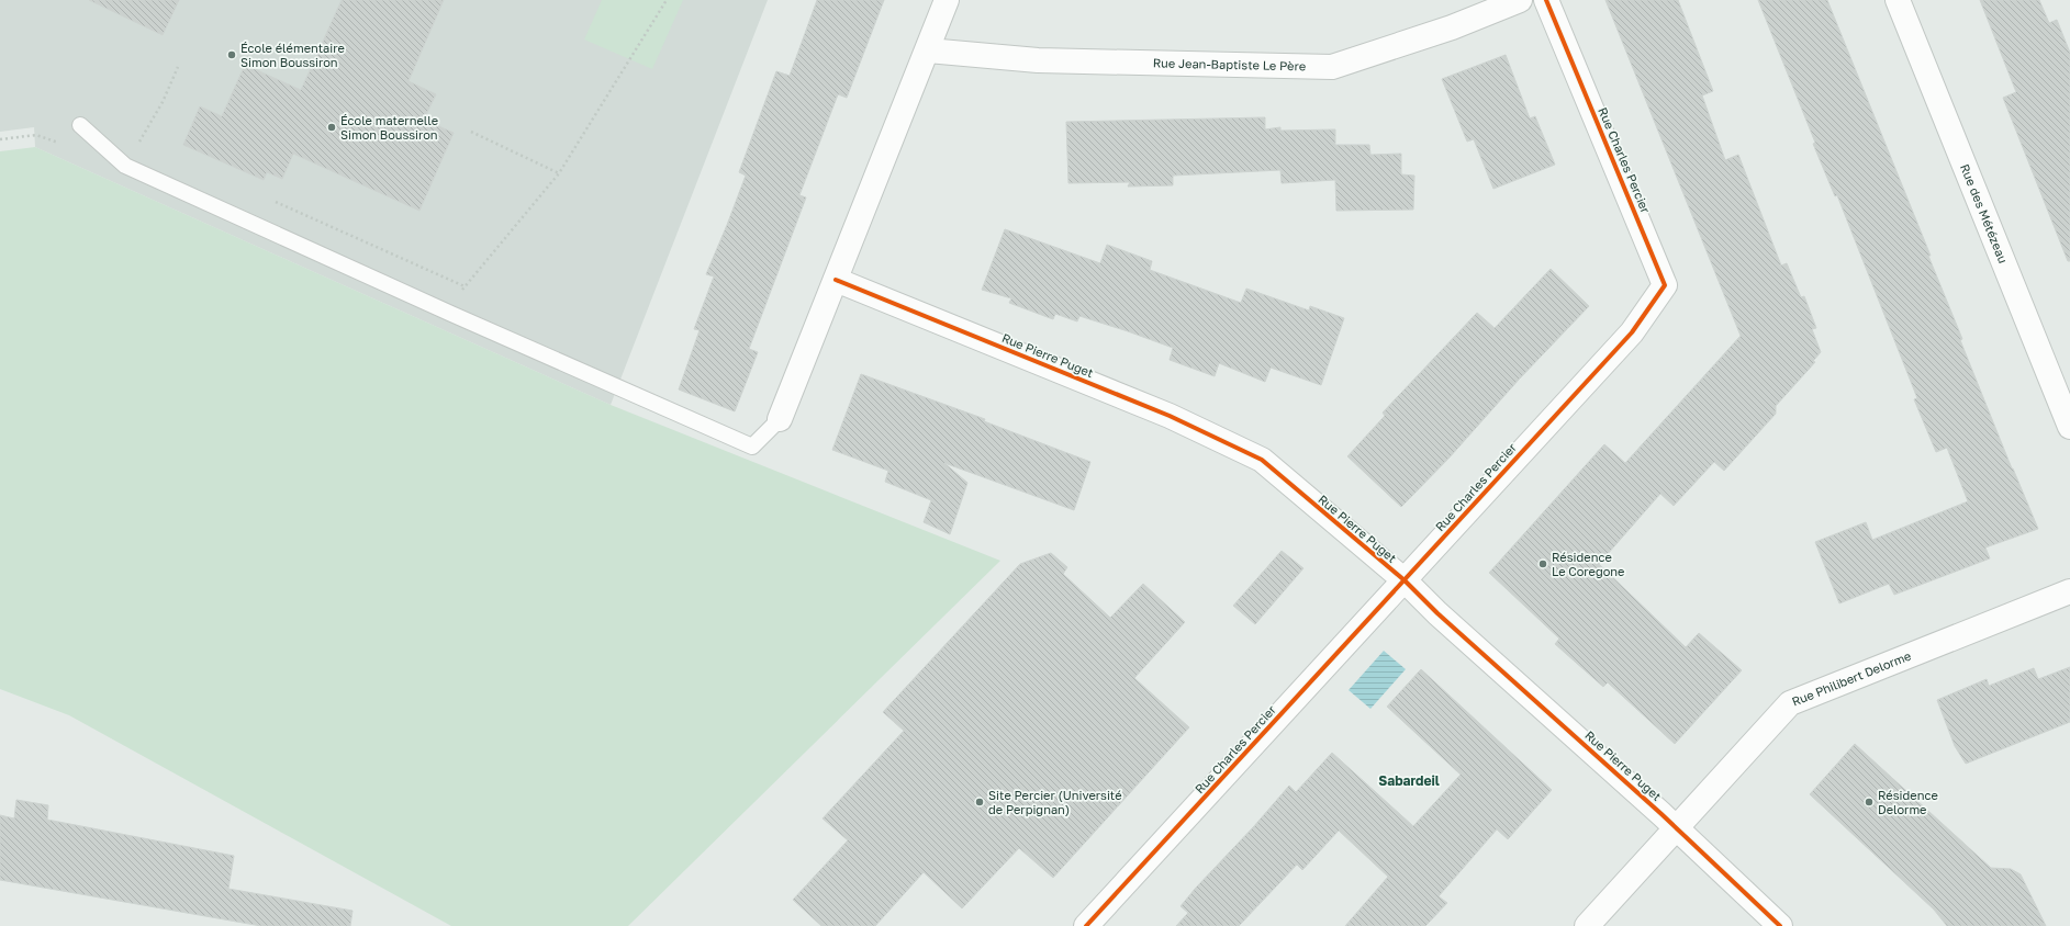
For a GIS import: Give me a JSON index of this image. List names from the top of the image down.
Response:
{
  "streets": {
    "street": [
      "Rue Jean-Baptiste Le Père",
      "Rue Charles Percier",
      "Rue des Métézeau",
      "Rue Pierre Puget",
      "Rue Philibert Delorme"
    ]
  },
  "crossings": [
    ["Rue Charles Percier", "Rue Pierre Puget"],
    ["Rue Pierre Puget", "Rue Philibert Delorme"]
  ],
  "districts": ["Sabardeil"],
  "places": [
    "École élémentaire Simon Boussiron",
    "École maternelle Simon Boussiron",
    "Résidence Le Coregone",
    "Site Percier (Université de Perpignan)",
    "Résidence Delorme"
  ]
}
